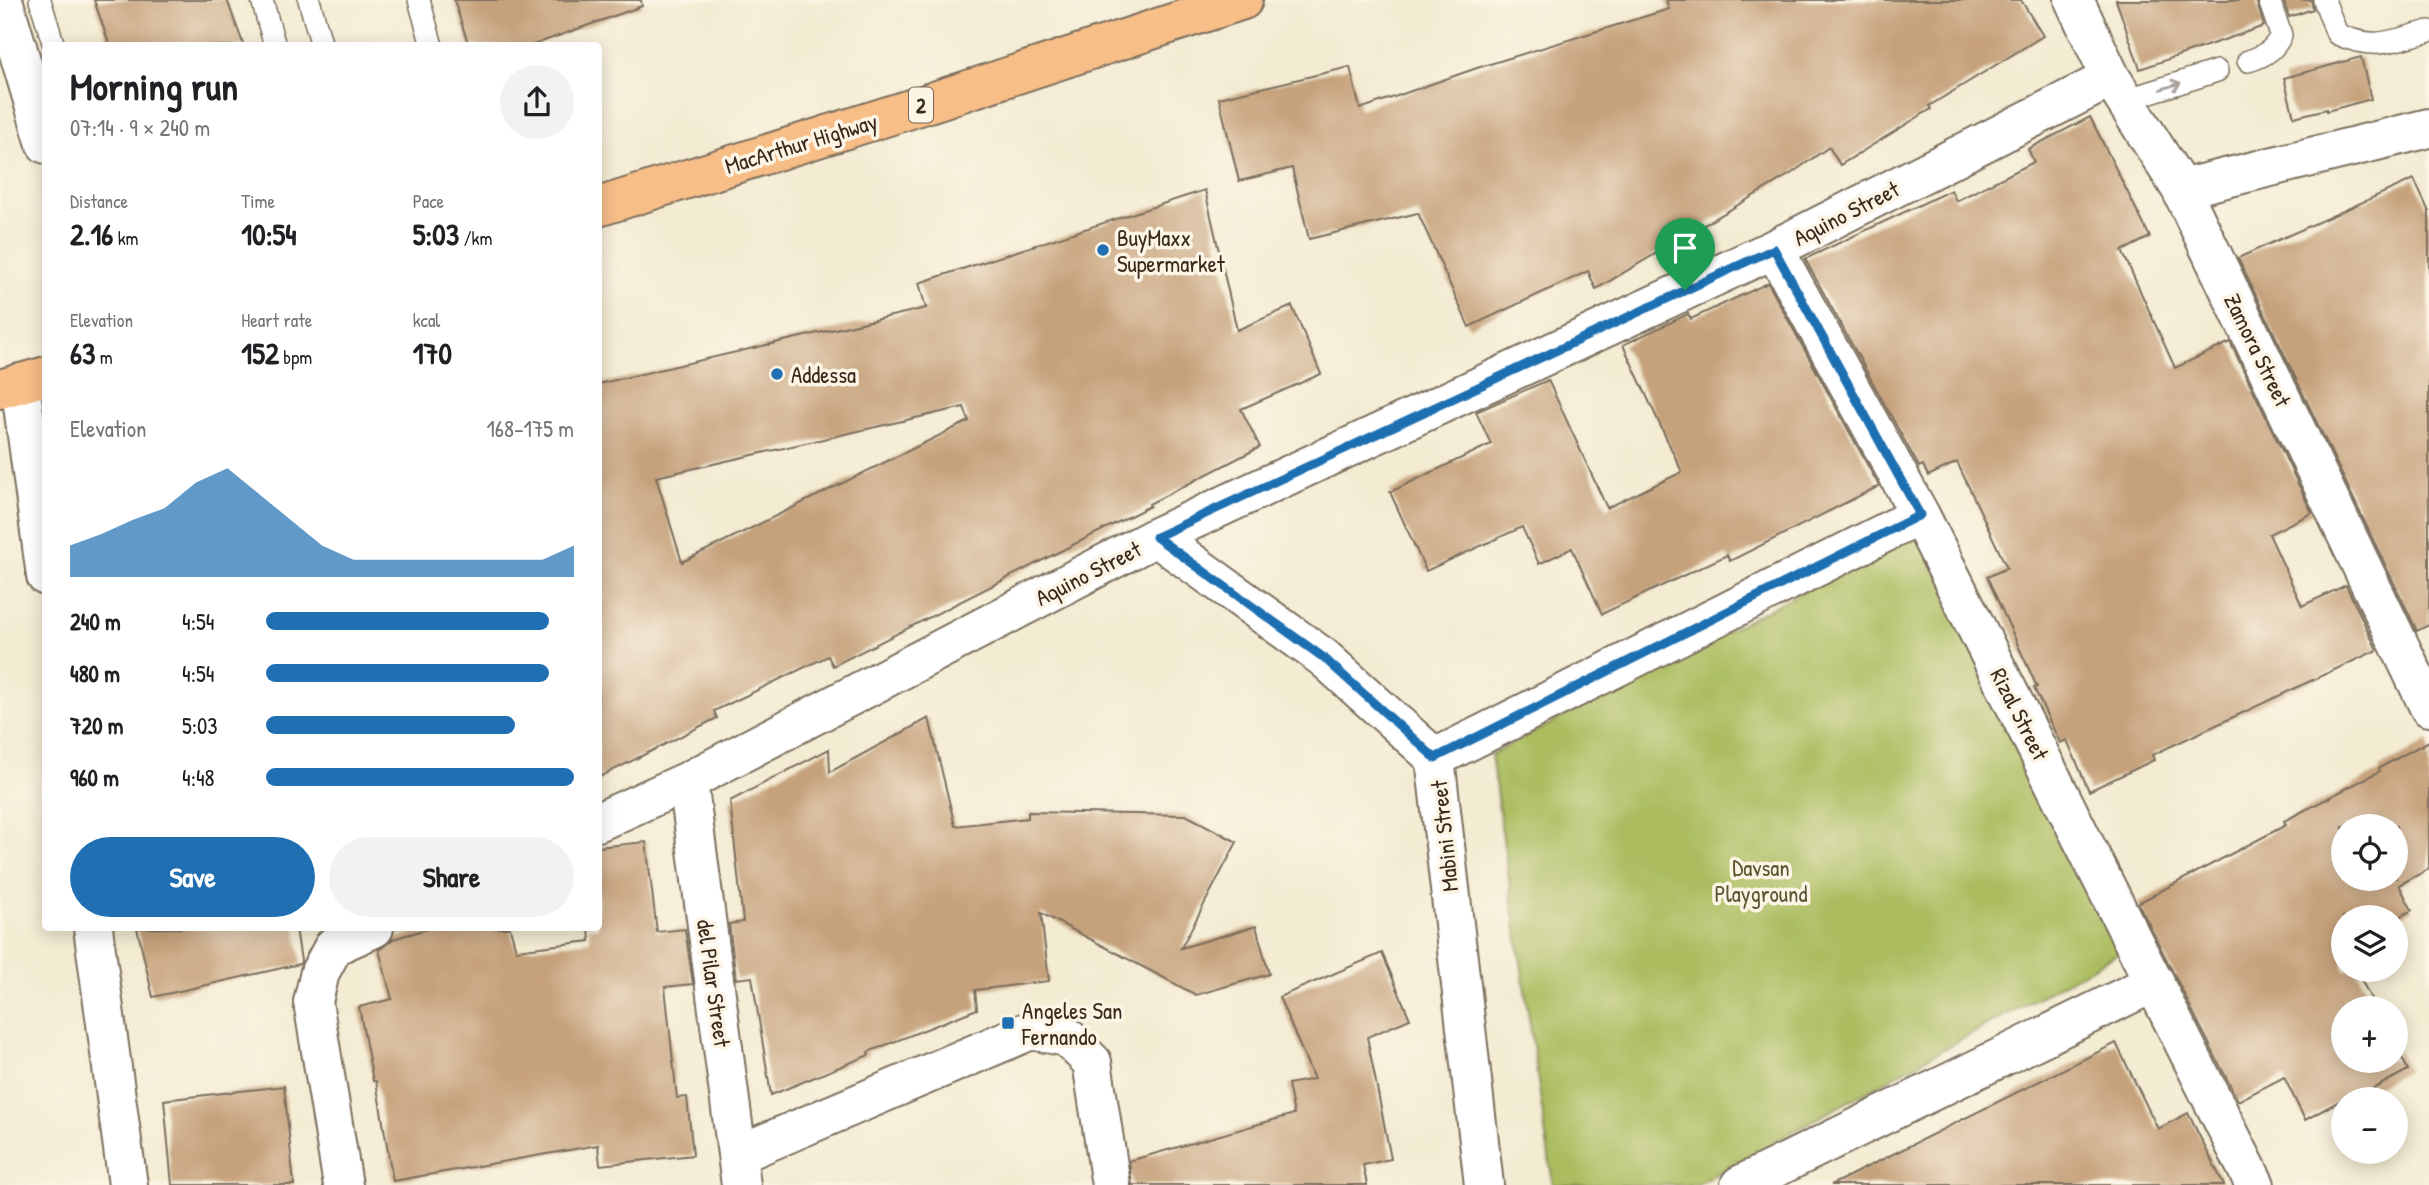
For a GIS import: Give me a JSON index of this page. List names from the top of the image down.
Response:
{
  "streets": {
    "highway": ["2", "MacArthur Highway"],
    "street": [
      "Aquino Street",
      "Zamora Street",
      "Rizal Street",
      "Mabini Street",
      "del Pilar Street"
    ]
  },
  "crossings": [
    ["Aquino Street", "Zamora Street"],
    ["Aquino Street", "Rizal Street"],
    ["Aquino Street", "Mabini Street"],
    ["Aquino Street", "del Pilar Street"]
  ],
  "parks": ["Davsan Playground"],
  "places": {
    "other": ["BuyMaxx Supermarket", "Addessa"],
    "transit": ["Angeles San Fernando"]
  },
  "page": {
    "heading": ["Morning run", "07:14 · 9 × 240 m"],
    "stats": [
      ["Distance", "2.16 km"],
      ["Time", "10:54"],
      ["Pace", "5:03 /km"],
      ["Elevation", "63 m"],
      ["Heart rate", "152 bpm"],
      ["kcal", "170"]
    ],
    "chart": ["Elevation", "168–175 m"],
    "list": [
      {
        "name": "240 m",
        "note": "4:54"
      },
      {
        "name": "480 m",
        "note": "4:54"
      },
      {
        "name": "720 m",
        "note": "5:03"
      },
      {
        "name": "960 m",
        "note": "4:48"
      }
    ],
    "map_buttons": ["+", "−"],
    "buttons": ["Save", "Share"]
  }
}
